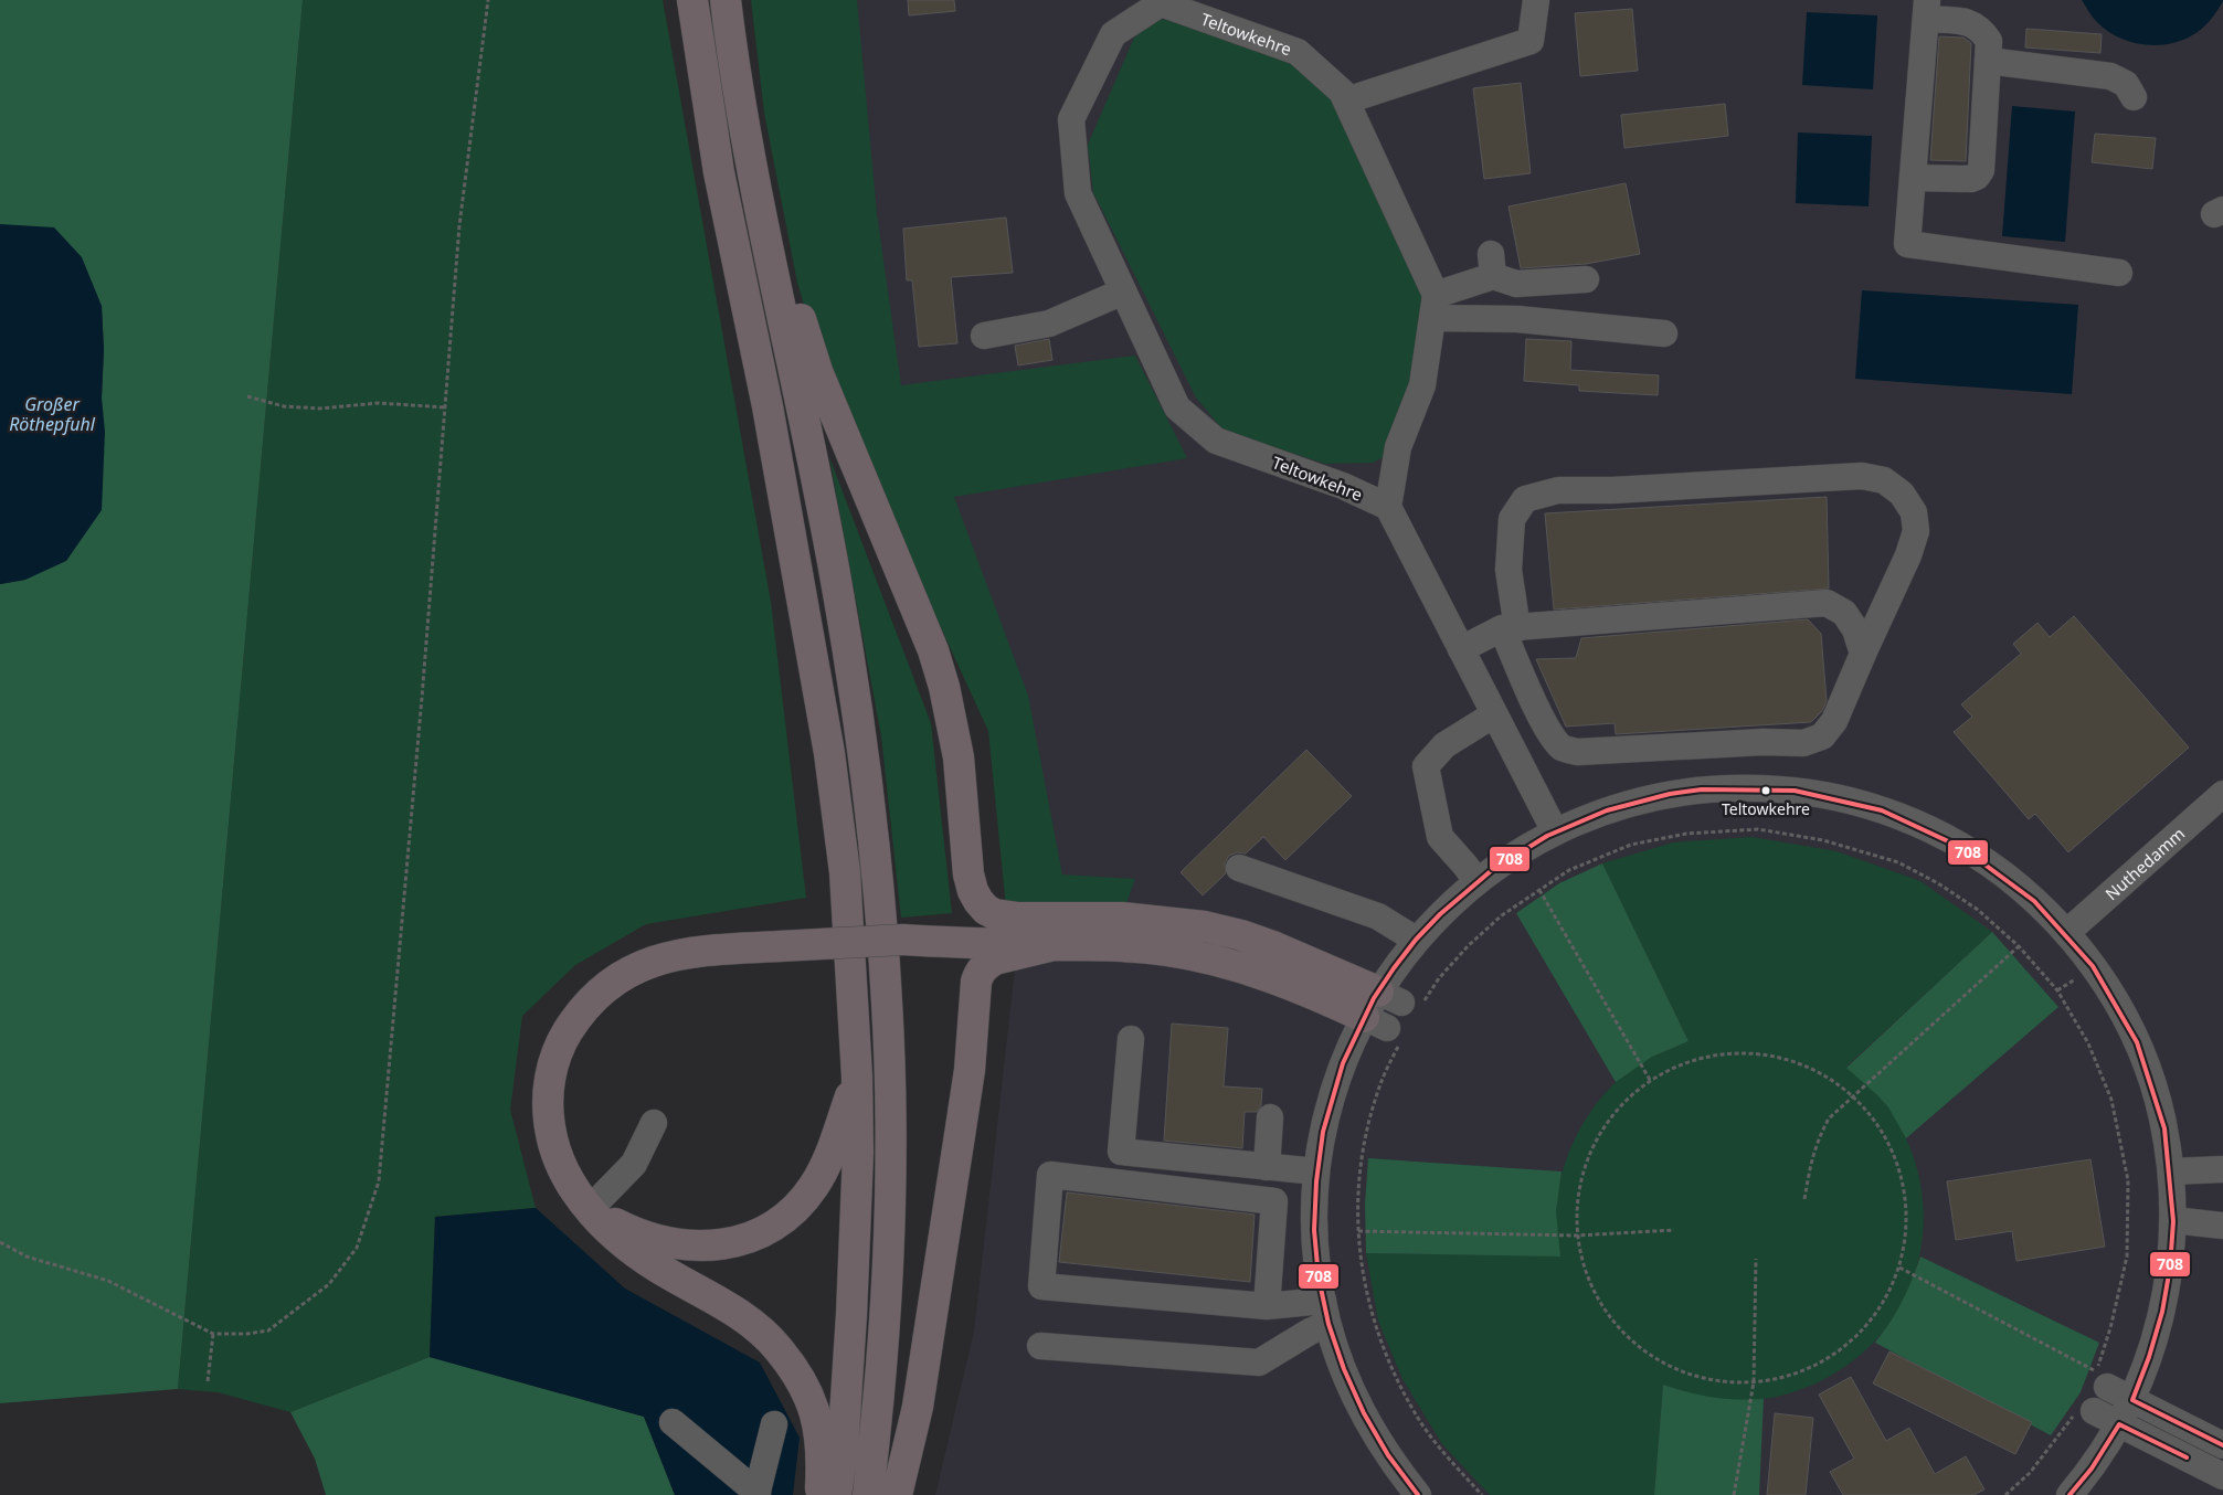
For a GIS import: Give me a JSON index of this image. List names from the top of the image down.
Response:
{
  "streets": {
    "street": ["Teltowkehre", "Nuthedamm"]
  },
  "water": ["Großer Röthepfuhl"],
  "places": ["Teltowkehre"],
  "lines": ["transit line 708"]
}
